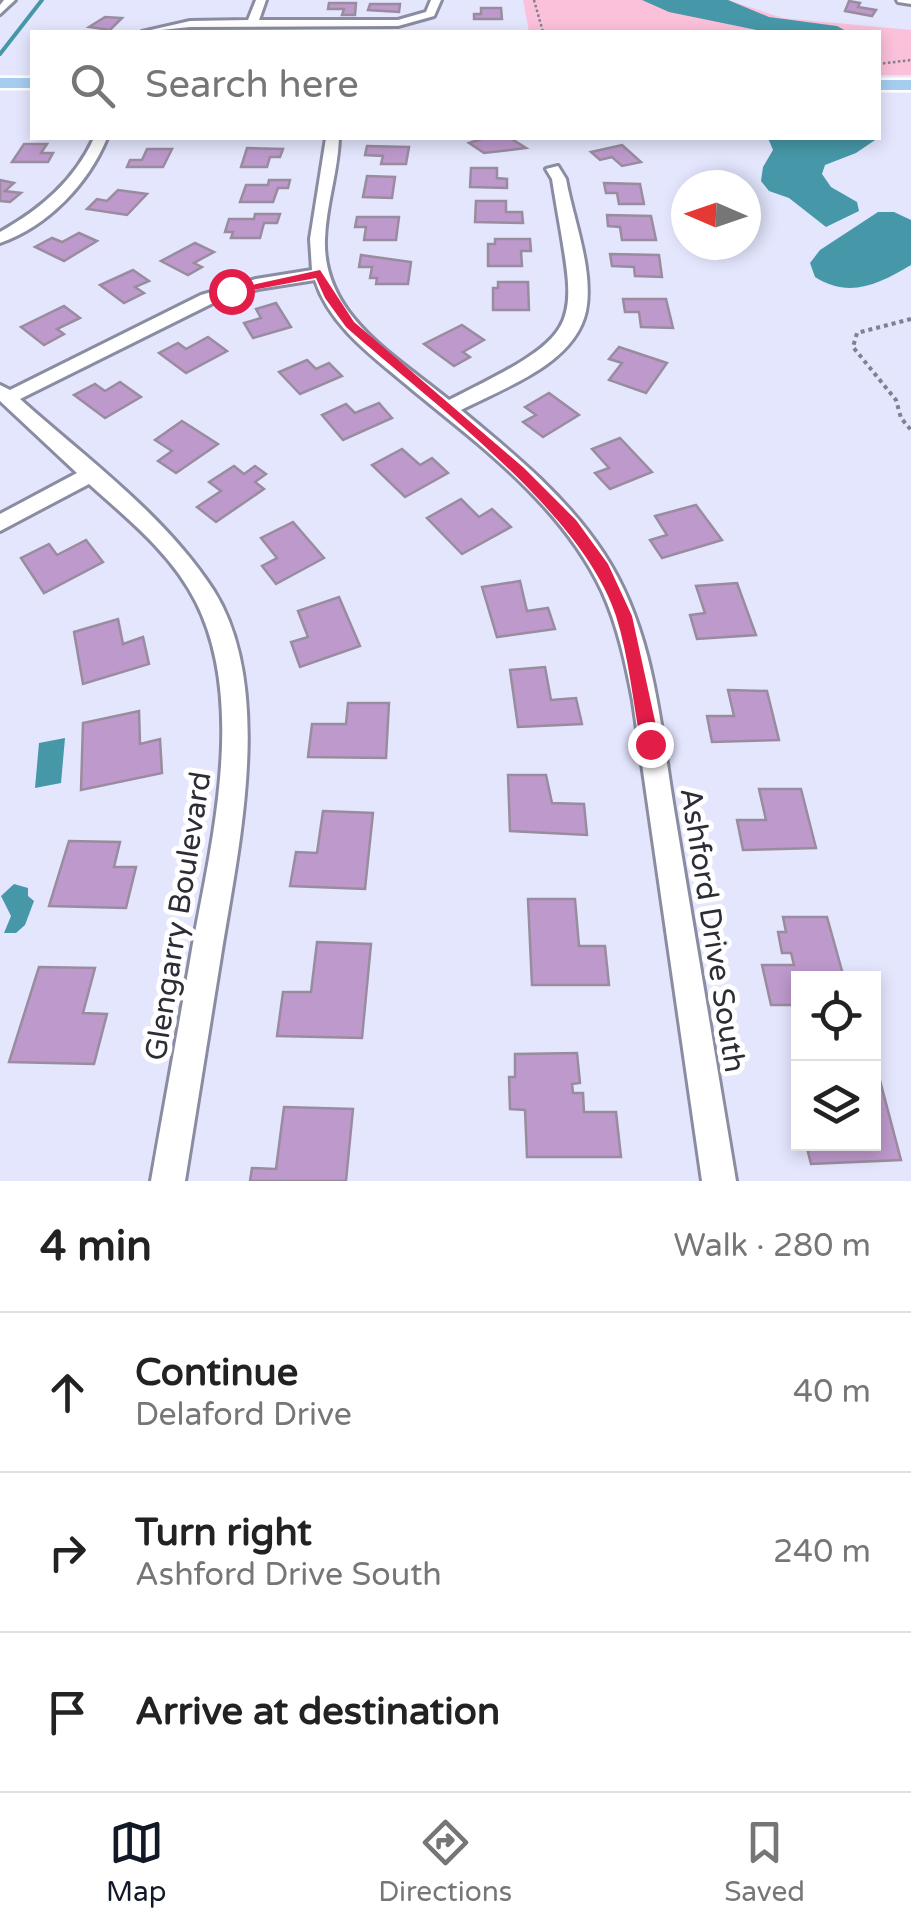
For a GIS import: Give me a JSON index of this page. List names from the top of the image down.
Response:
{
  "streets": {
    "street": ["Glengarry Boulevard", "Ashford Drive South"]
  },
  "north": "left",
  "page": {
    "search": "Search here",
    "heading": ["4 min", "Walk · 280 m"],
    "list": [
      ["Continue", "Delaford Drive", "40 m"],
      ["Turn right", "Ashford Drive South", "240 m"],
      "Arrive at destination"
    ],
    "nav": ["Map", "Directions", "Saved"]
  }
}
